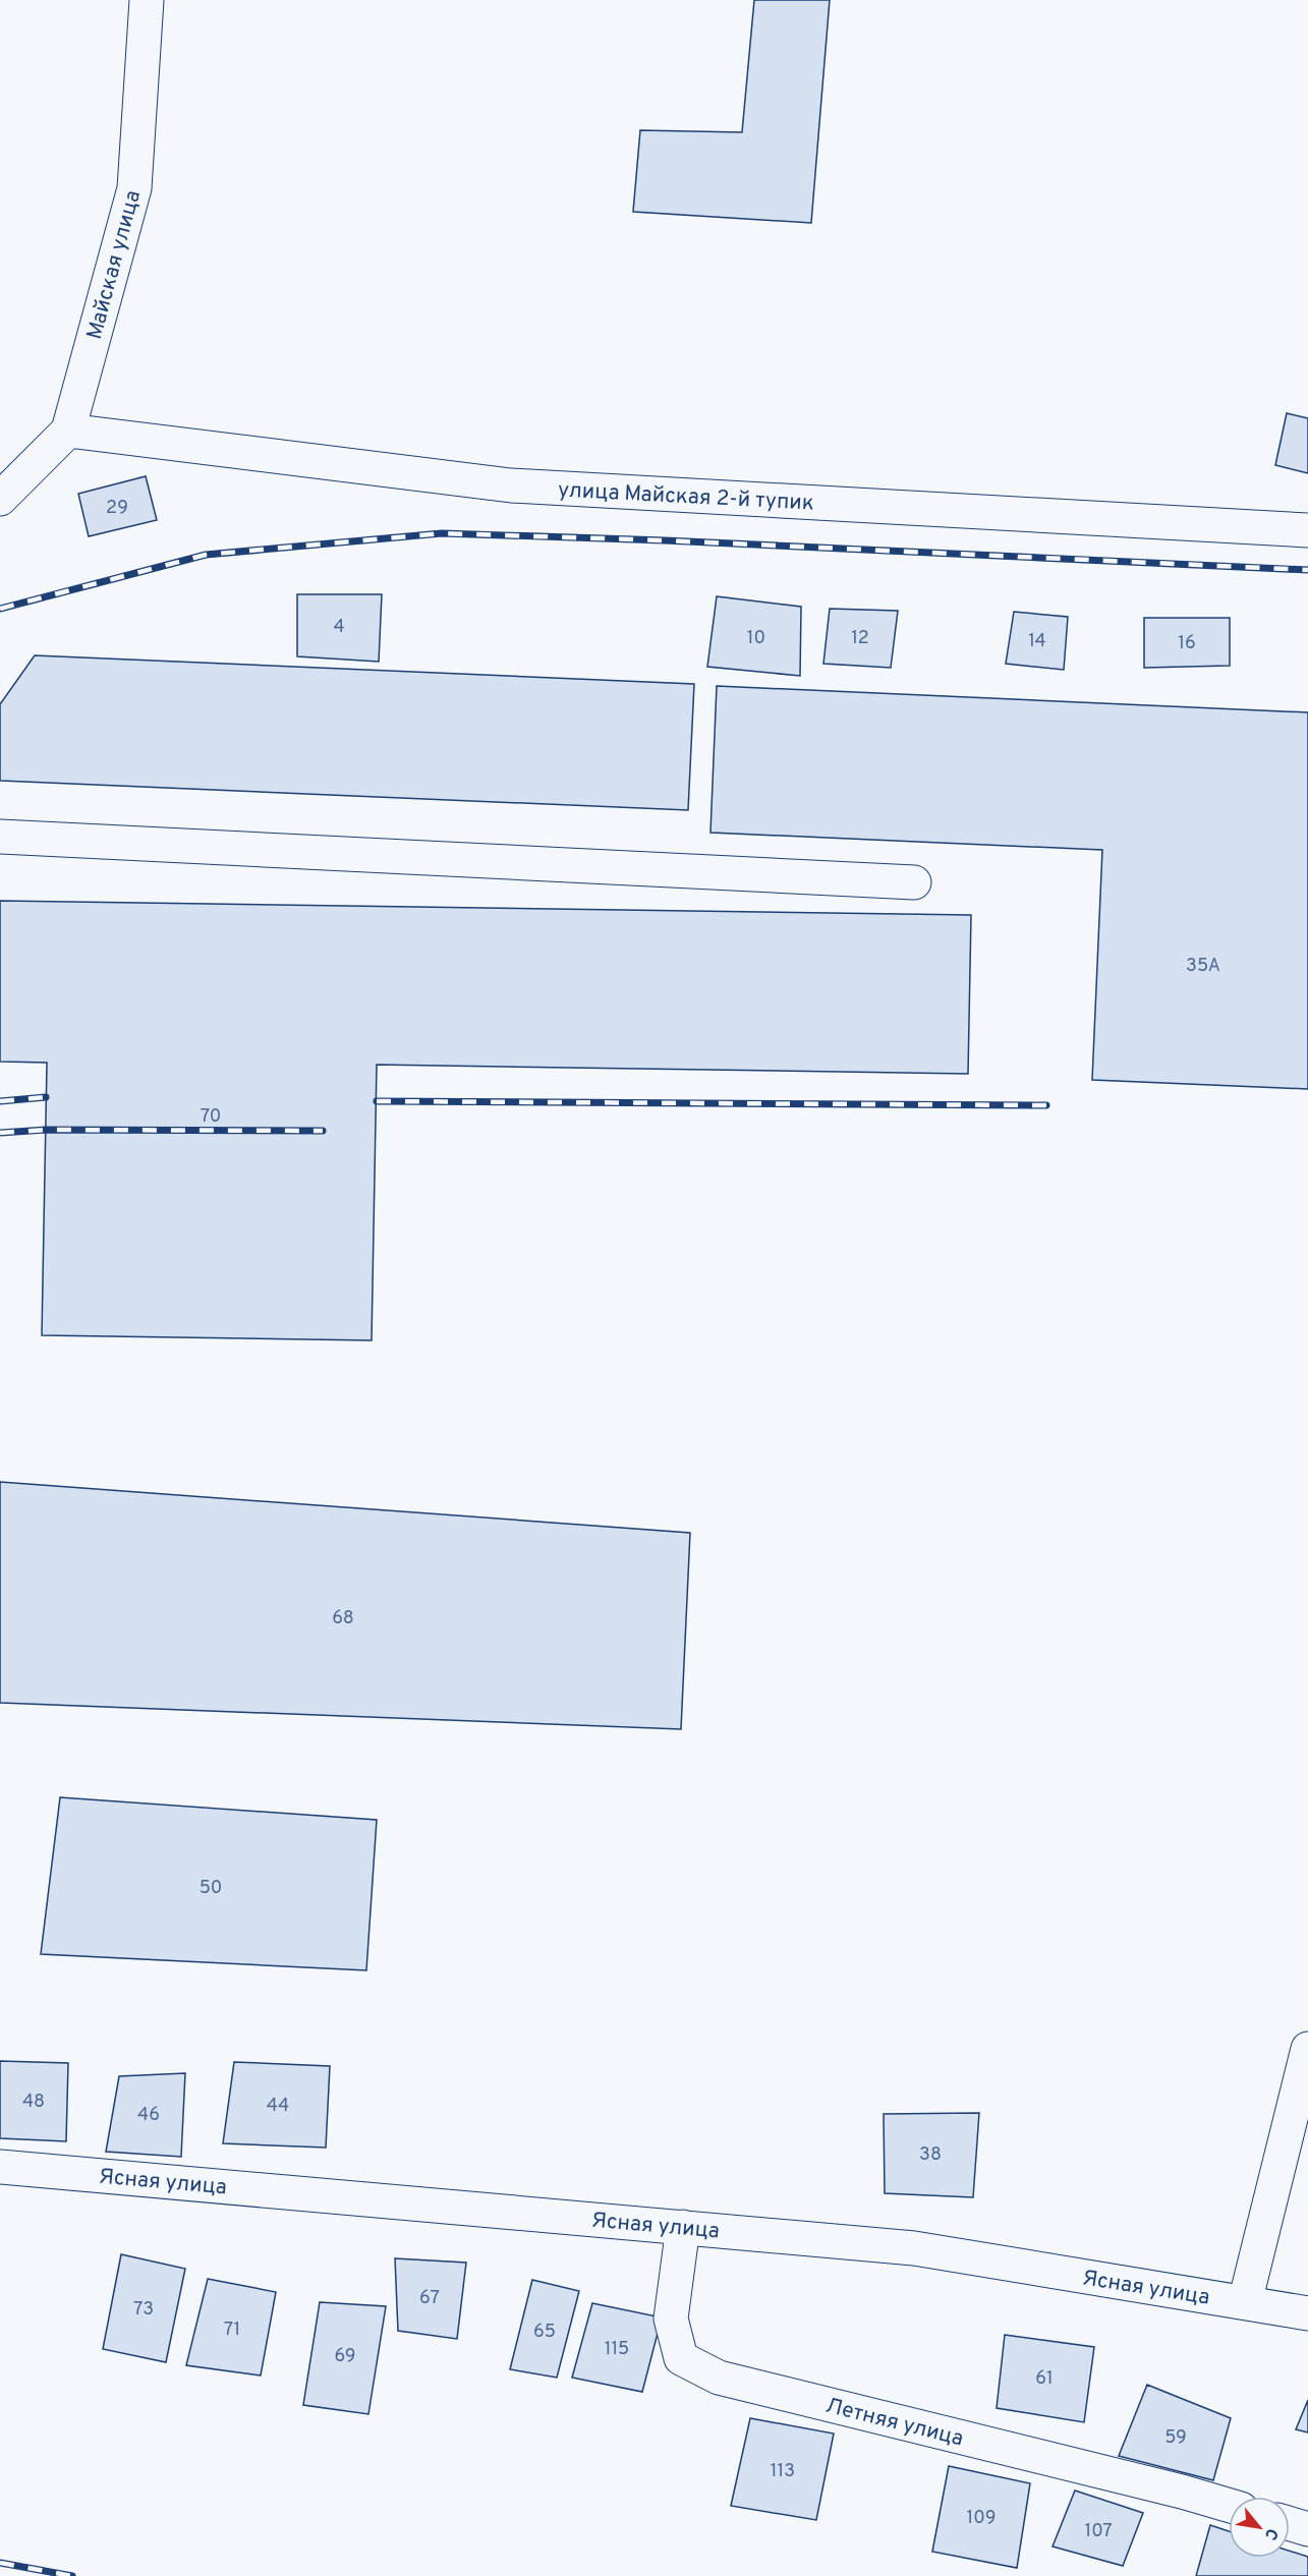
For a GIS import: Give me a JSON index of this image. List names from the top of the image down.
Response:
{
  "streets": {
    "street": [
      "Майская улица",
      "улица Майская 2-й тупик",
      "Ясная улица",
      "Летняя улица"
    ]
  },
  "crossings": [
    ["Майская улица", "улица Майская 2-й тупик"],
    ["Ясная улица", "Летняя улица"]
  ],
  "house_numbers": [
    "29",
    "4",
    "10",
    "12",
    "14",
    "16",
    "35А",
    "70",
    "68",
    "50",
    "48",
    "44",
    "46",
    "38",
    "67",
    "73",
    "71",
    "65",
    "115",
    "69",
    "61",
    "59",
    "113",
    "109",
    "107"
  ],
  "north": "bottom right"
}
